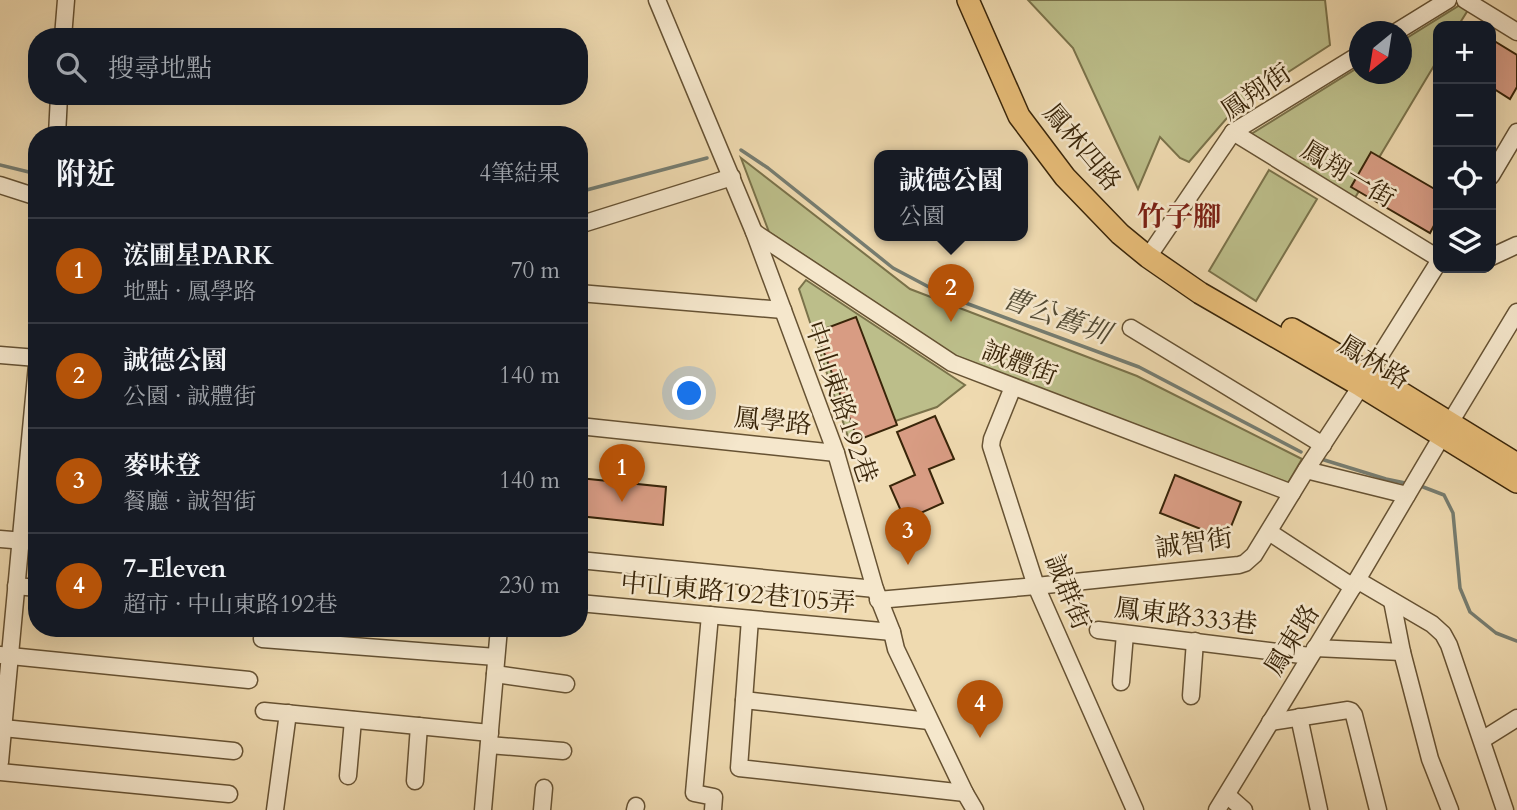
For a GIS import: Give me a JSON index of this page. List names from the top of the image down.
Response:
{
  "streets": {
    "main road": ["鳳林四路", "鳳林路"],
    "street": [
      "鳳翔街",
      "鳳翔一街",
      "誠體街",
      "中山東路192巷",
      "鳳學路",
      "誠智街",
      "誠群街",
      "中山東路192巷105弄",
      "鳳東路333巷",
      "鳳東路"
    ]
  },
  "crossings": [
    ["鳳翔街", "鳳林四路"],
    ["鳳翔街", "鳳翔一街"],
    ["鳳林四路", "鳳林路"],
    ["鳳林路", "誠智街"],
    ["鳳林路", "鳳東路"],
    ["誠體街", "中山東路192巷"],
    ["誠體街", "誠智街"],
    ["誠體街", "誠群街"],
    ["中山東路192巷", "鳳學路"],
    ["中山東路192巷", "誠智街"],
    ["中山東路192巷", "中山東路192巷105弄"],
    ["誠智街", "誠群街"],
    ["鳳東路333巷", "鳳東路"]
  ],
  "districts": ["竹子腳"],
  "water": ["曹公舊圳"],
  "north": "bottom left",
  "page": {
    "map_buttons": ["+", "−"],
    "search": "搜尋地點",
    "heading": ["附近", "4筆結果"],
    "popup": ["誠德公園", "公園"],
    "list": [
      {
        "mark": "1",
        "name": "浤圃星PARK",
        "note": "地點 · 鳳學路",
        "value": "70 m"
      },
      {
        "mark": "2",
        "name": "誠德公園",
        "note": "公園 · 誠體街",
        "value": "140 m"
      },
      {
        "mark": "3",
        "name": "麥味登",
        "note": "餐廳 · 誠智街",
        "value": "140 m"
      },
      {
        "mark": "4",
        "name": "7-Eleven",
        "note": "超市 · 中山東路192巷",
        "value": "230 m"
      }
    ],
    "pins": [
      "2",
      "1",
      "3",
      "4"
    ]
  }
}
